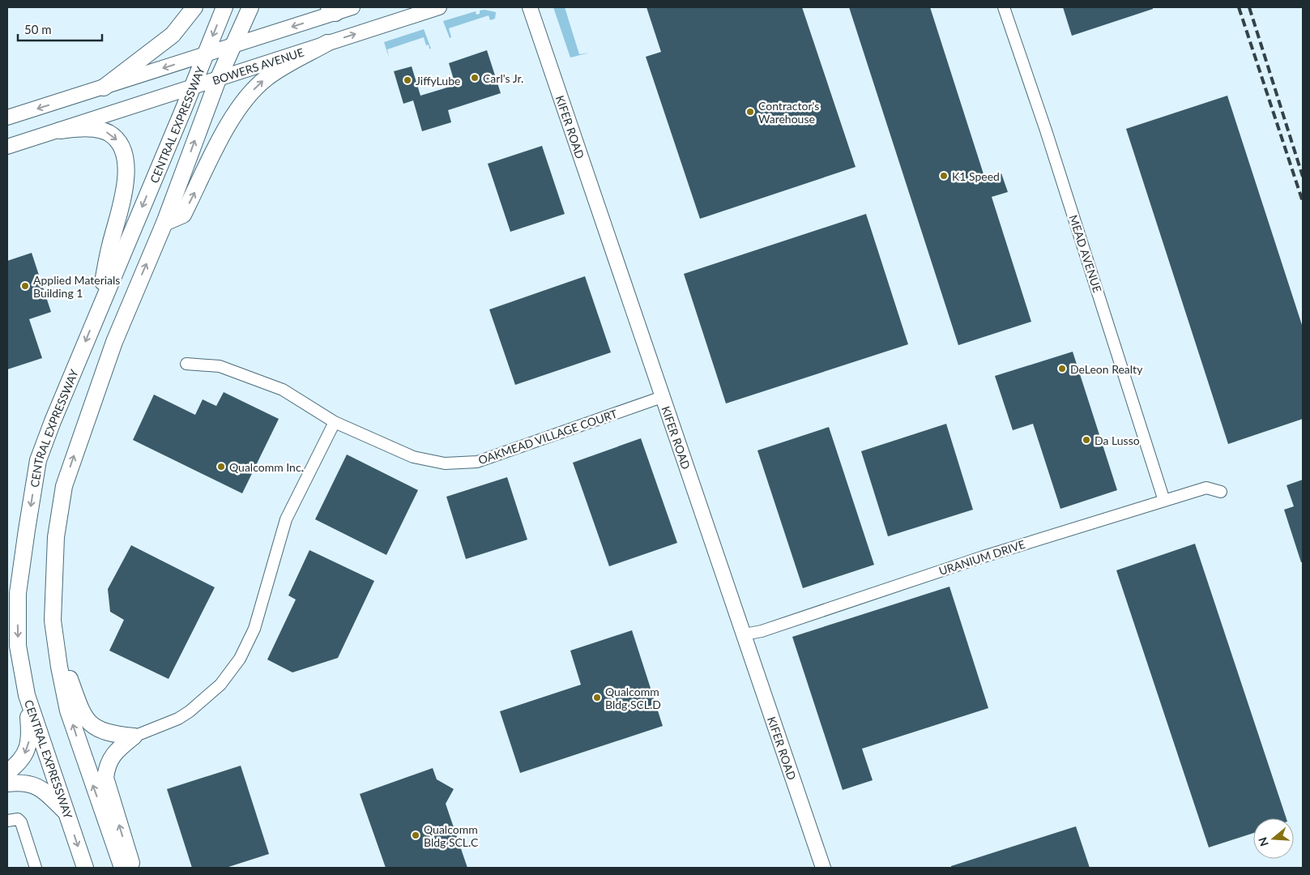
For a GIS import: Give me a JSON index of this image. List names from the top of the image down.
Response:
{
  "streets": {
    "highway": ["CENTRAL EXPRESSWAY"],
    "main road": ["BOWERS AVENUE", "KIFER ROAD"],
    "street": ["MEAD AVENUE", "OAKMEAD VILLAGE COURT", "URANIUM DRIVE"]
  },
  "crossings": [
    ["BOWERS AVENUE", "CENTRAL EXPRESSWAY"],
    ["KIFER ROAD", "OAKMEAD VILLAGE COURT"],
    ["KIFER ROAD", "URANIUM DRIVE"],
    ["MEAD AVENUE", "URANIUM DRIVE"]
  ],
  "places": [
    "Carl's Jr.",
    "JiffyLube",
    "Contractor's Warehouse",
    "K1 Speed",
    "Applied Materials Building 1",
    "DeLeon Realty",
    "Da Lusso",
    "Qualcomm Inc.",
    "Qualcomm Bldg SCL.D",
    "Qualcomm Bldg SCL.C"
  ],
  "scale_bar": "50 m",
  "north": "left"
}
